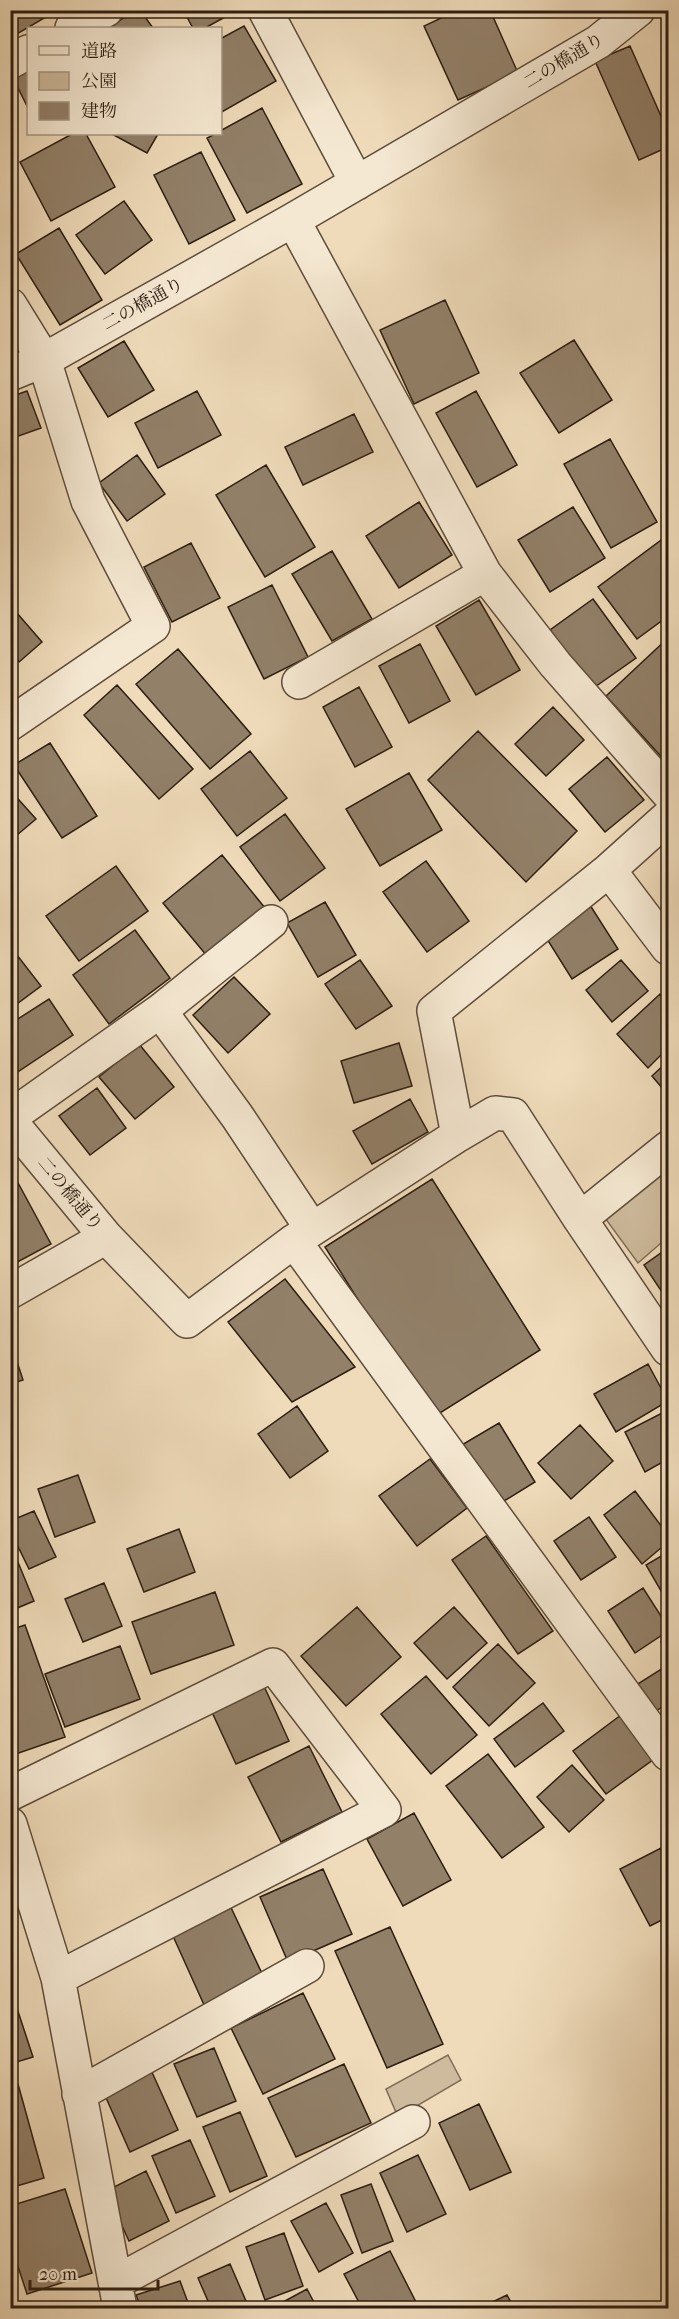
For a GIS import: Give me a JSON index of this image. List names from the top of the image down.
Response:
{
  "streets": {
    "street": ["二の橋通り"]
  },
  "legend": ["道路", "公園", "建物"],
  "scale_bar": "20 m"
}
